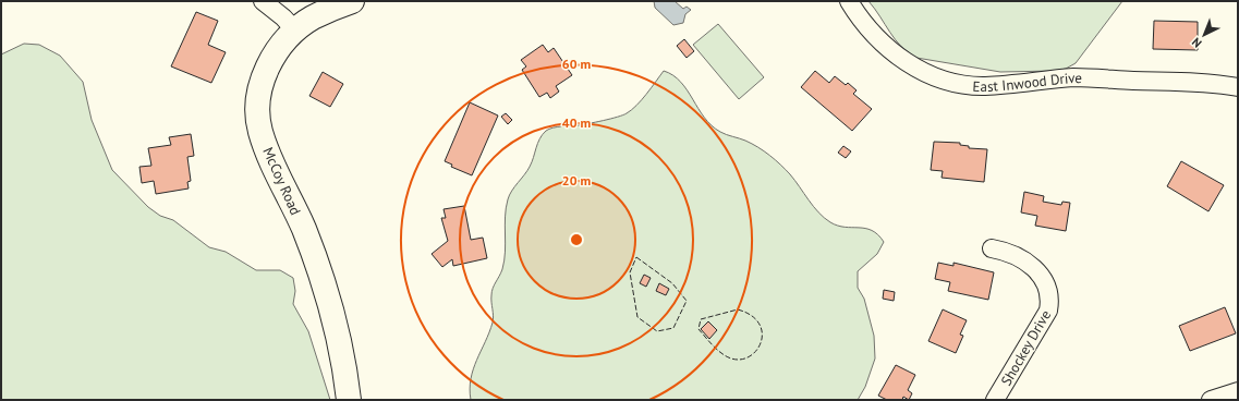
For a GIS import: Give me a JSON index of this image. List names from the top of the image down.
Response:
{
  "streets": {
    "street": ["East Inwood Drive", "McCoy Road", "Shockey Drive"]
  },
  "north": "bottom left",
  "rings": ["60 m", "40 m", "20 m"]
}
